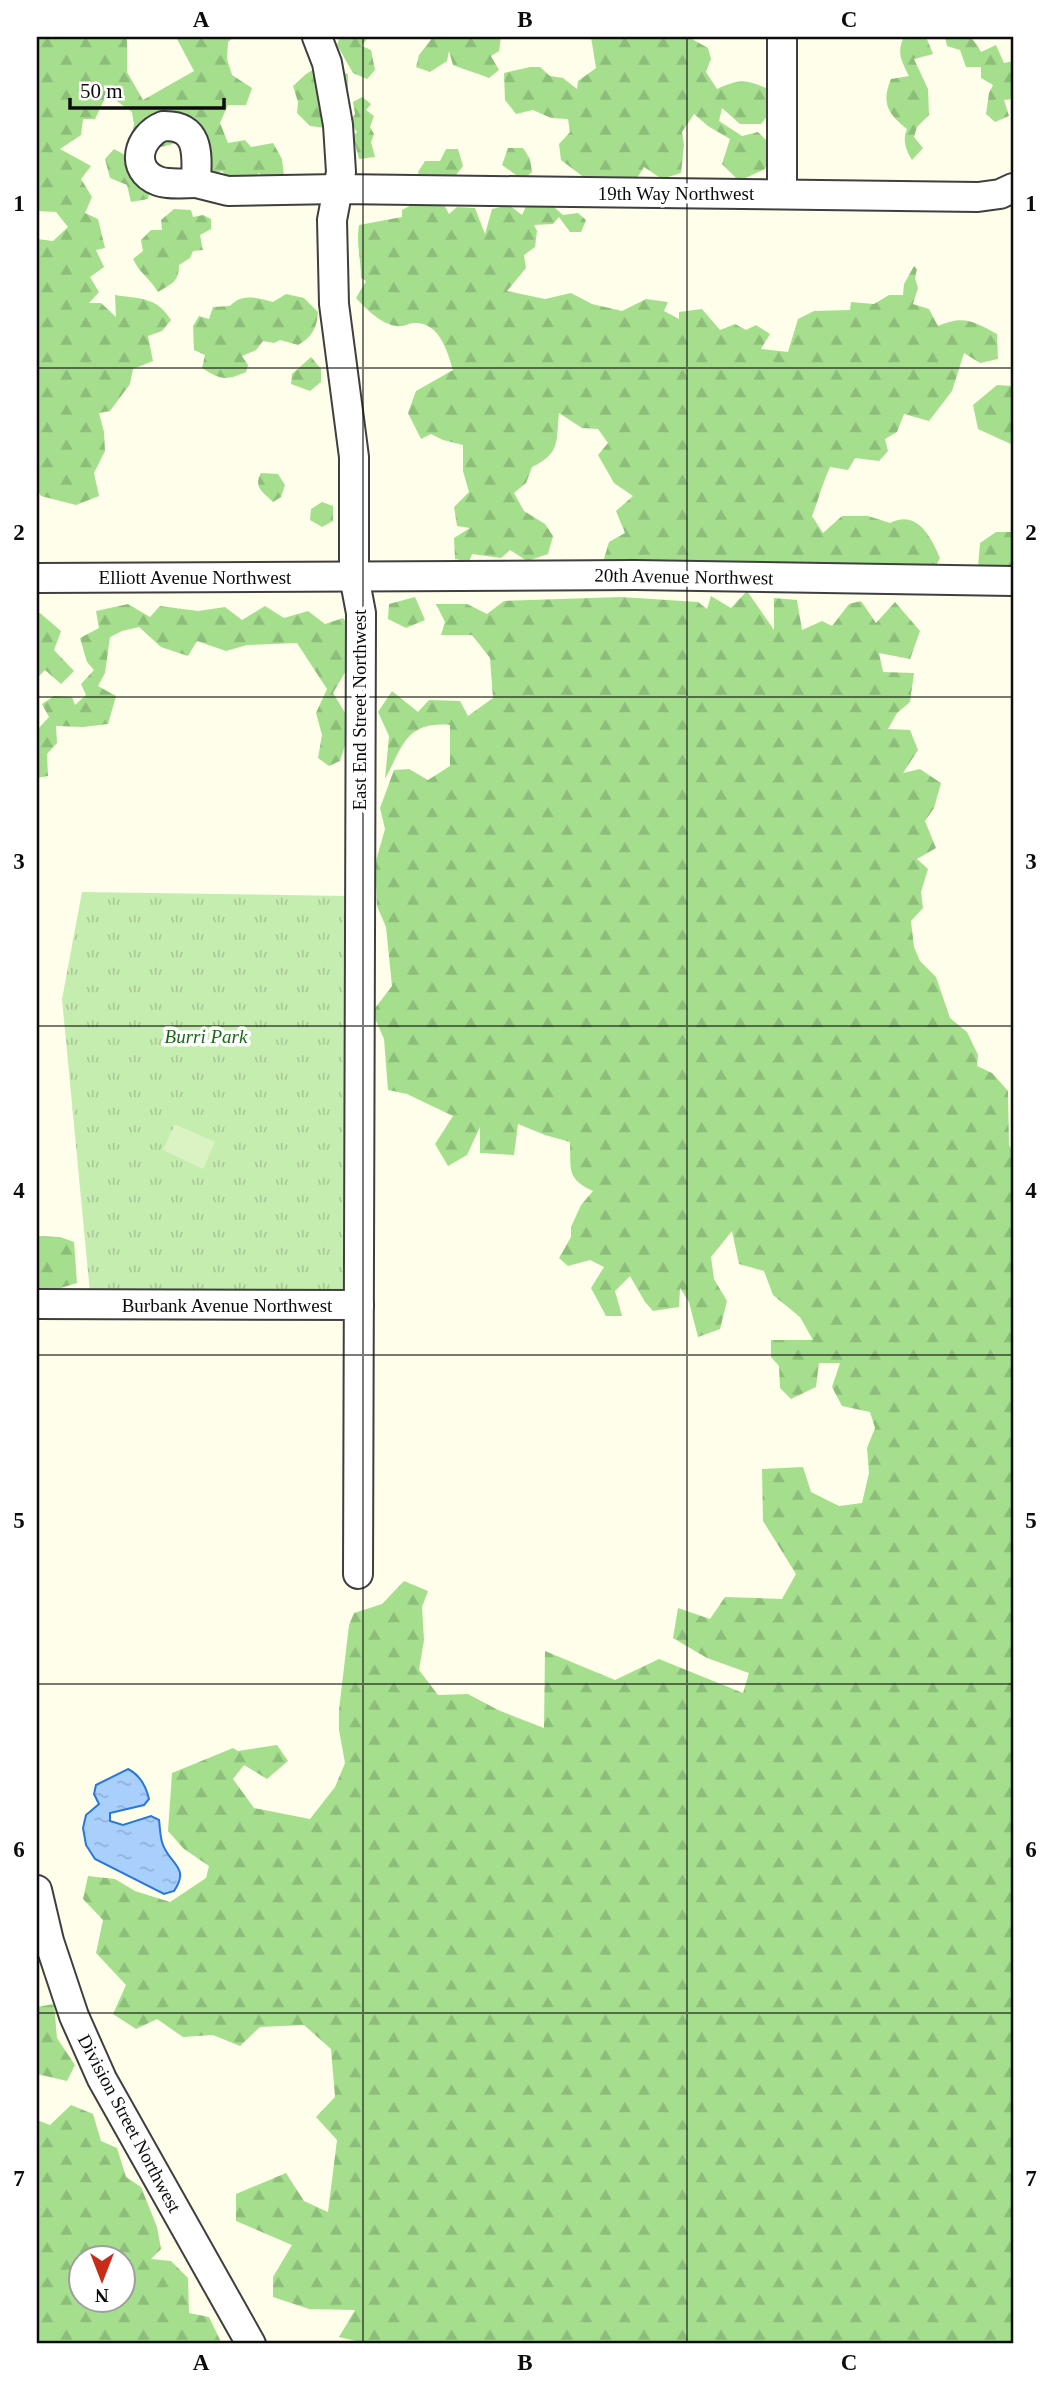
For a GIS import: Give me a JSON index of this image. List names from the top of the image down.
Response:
{
  "streets": {
    "street": [
      "19th Way Northwest",
      "20th Avenue Northwest",
      "Elliott Avenue Northwest",
      "East End Street Northwest",
      "Burbank Avenue Northwest",
      "Division Street Northwest"
    ]
  },
  "crossings": [
    ["19th Way Northwest", "East End Street Northwest"],
    ["20th Avenue Northwest", "Elliott Avenue Northwest"],
    ["20th Avenue Northwest", "East End Street Northwest"],
    ["Elliott Avenue Northwest", "East End Street Northwest"],
    ["East End Street Northwest", "Burbank Avenue Northwest"]
  ],
  "parks": ["Burri Park"],
  "scale_bar": "50 m",
  "north": "bottom",
  "grid": {
    "columns": ["A", "B", "C"],
    "rows": [
      "1",
      "2",
      "3",
      "4",
      "5",
      "6",
      "7"
    ]
  }
}
